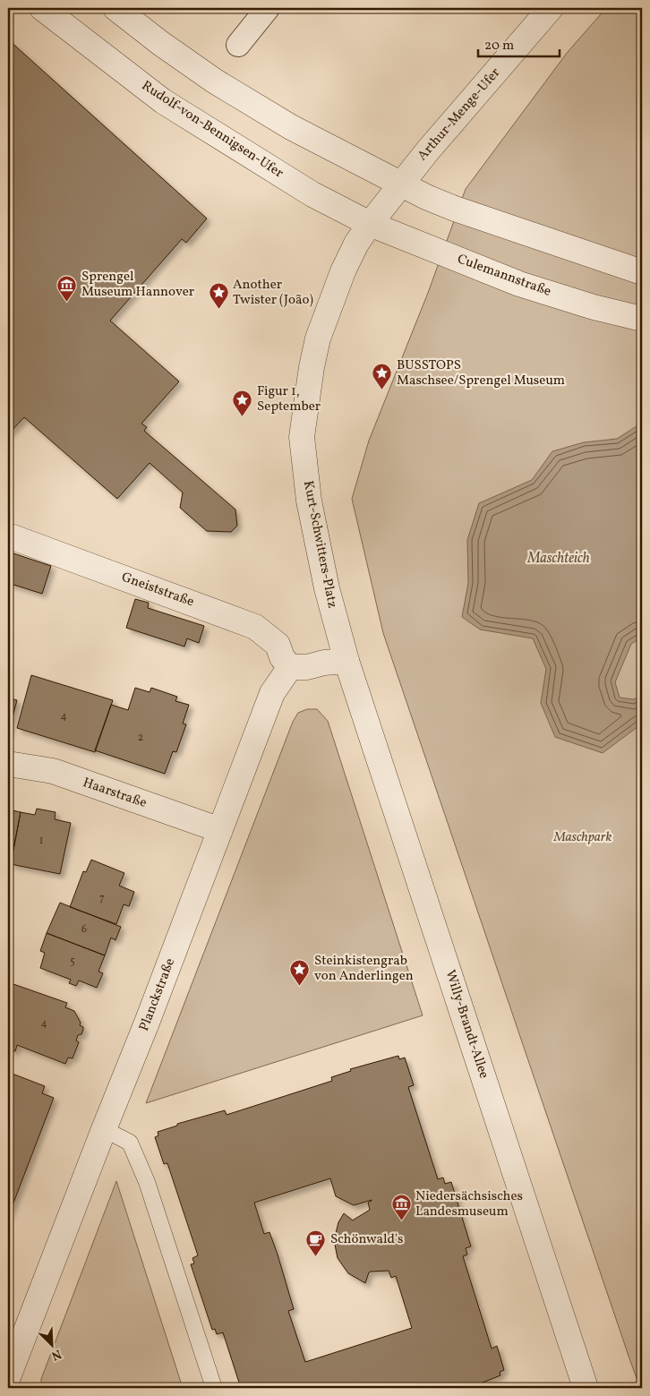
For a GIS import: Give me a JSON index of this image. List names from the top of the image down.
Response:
{
  "streets": {
    "street": [
      "Arthur-Menge-Ufer",
      "Rudolf-von-Bennigsen-Ufer",
      "Culemannstraße",
      "Kurt-Schwitters-Platz",
      "Gneiststraße",
      "Haarstraße",
      "Planckstraße",
      "Willy-Brandt-Allee"
    ]
  },
  "crossings": [
    ["Arthur-Menge-Ufer", "Rudolf-von-Bennigsen-Ufer"],
    ["Arthur-Menge-Ufer", "Culemannstraße"],
    ["Arthur-Menge-Ufer", "Kurt-Schwitters-Platz"],
    ["Rudolf-von-Bennigsen-Ufer", "Culemannstraße"],
    ["Rudolf-von-Bennigsen-Ufer", "Kurt-Schwitters-Platz"],
    ["Culemannstraße", "Kurt-Schwitters-Platz"],
    ["Kurt-Schwitters-Platz", "Willy-Brandt-Allee"],
    ["Gneiststraße", "Planckstraße"],
    ["Haarstraße", "Planckstraße"]
  ],
  "water": ["Maschteich"],
  "parks": ["Maschpark"],
  "places": {
    "museum": ["Sprengel Museum Hannover", "Niedersächsisches Landesmuseum"],
    "place": [
      "Another Twister (João)",
      "BUSSTOPS Maschsee/Sprengel Museum",
      "Figur 1, September",
      "Steinkistengrab von Anderlingen"
    ],
    "cafe": ["Schönwald's"]
  },
  "house_numbers": [
    "4",
    "2",
    "1",
    "7",
    "6",
    "5",
    "4"
  ],
  "scale_bar": "20 m",
  "north": "bottom right"
}
